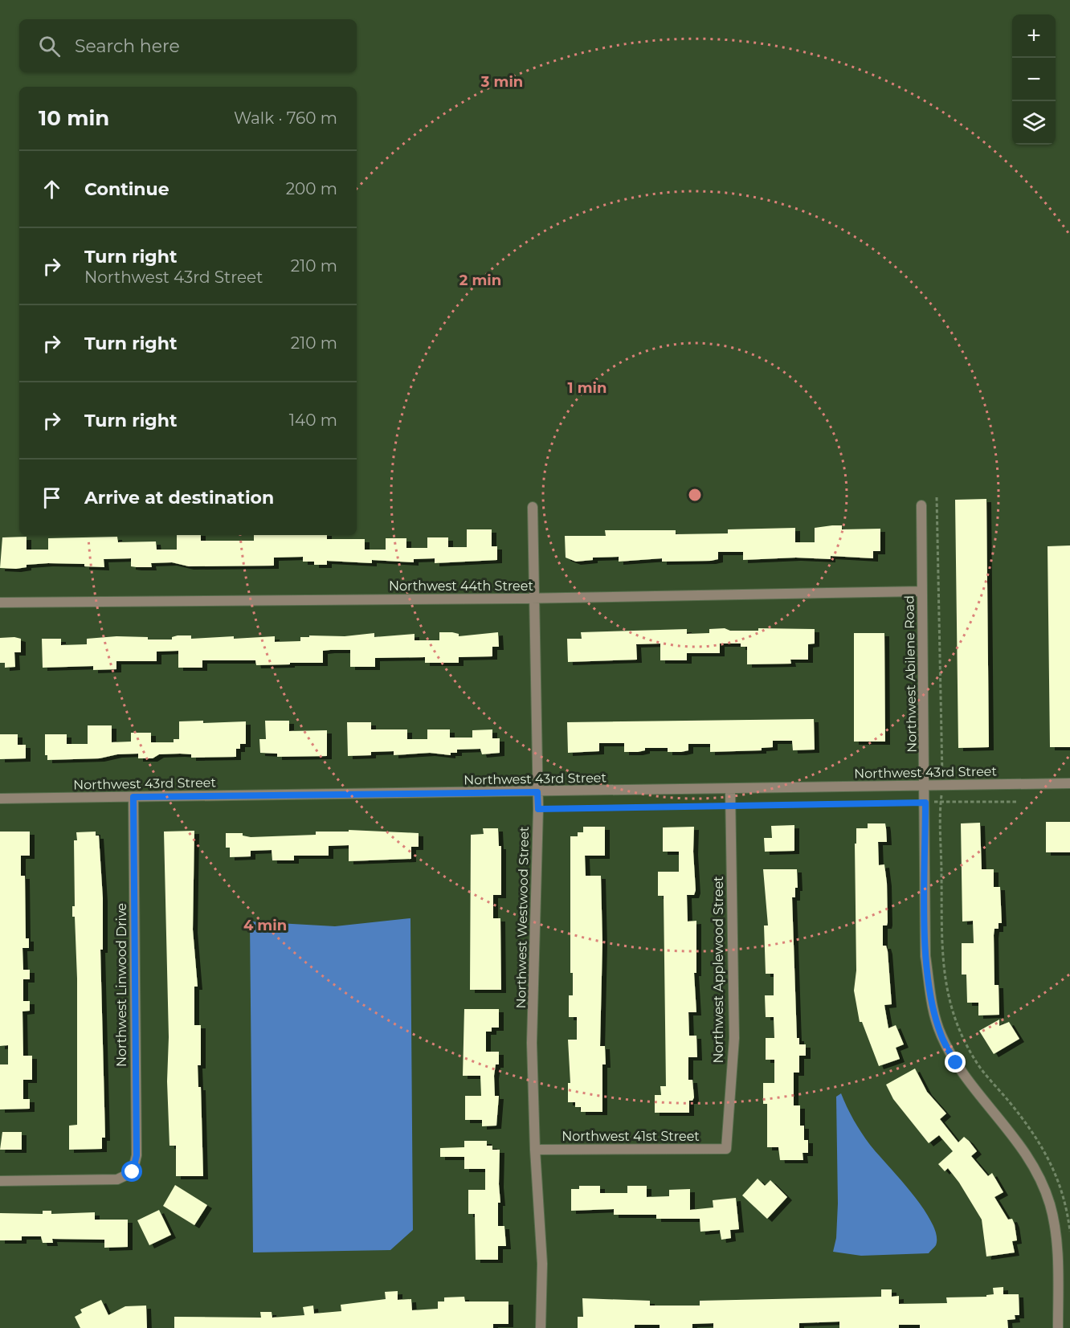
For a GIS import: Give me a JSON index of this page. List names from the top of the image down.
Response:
{
  "streets": {
    "street": [
      "Northwest 44th Street",
      "Northwest Abilene Road",
      "Northwest 43rd Street",
      "Northwest Westwood Street",
      "Northwest Applewood Street",
      "Northwest Linwood Drive",
      "Northwest 41st Street"
    ]
  },
  "crossings": [
    ["Northwest 44th Street", "Northwest Abilene Road"],
    ["Northwest 44th Street", "Northwest Westwood Street"],
    ["Northwest Abilene Road", "Northwest 43rd Street"],
    ["Northwest 43rd Street", "Northwest Westwood Street"],
    ["Northwest 43rd Street", "Northwest Applewood Street"],
    ["Northwest 43rd Street", "Northwest Linwood Drive"],
    ["Northwest Westwood Street", "Northwest 41st Street"],
    ["Northwest Applewood Street", "Northwest 41st Street"]
  ],
  "page": {
    "map_buttons": ["+", "−"],
    "search": "Search here",
    "heading": ["10 min", "Walk · 760 m"],
    "list": [
      ["Continue", "200 m"],
      ["Turn right", "Northwest 43rd Street", "210 m"],
      ["Turn right", "210 m"],
      ["Turn right", "140 m"],
      "Arrive at destination"
    ]
  },
  "rings": [
    "3 min",
    "2 min",
    "1 min",
    "4 min"
  ]
}
